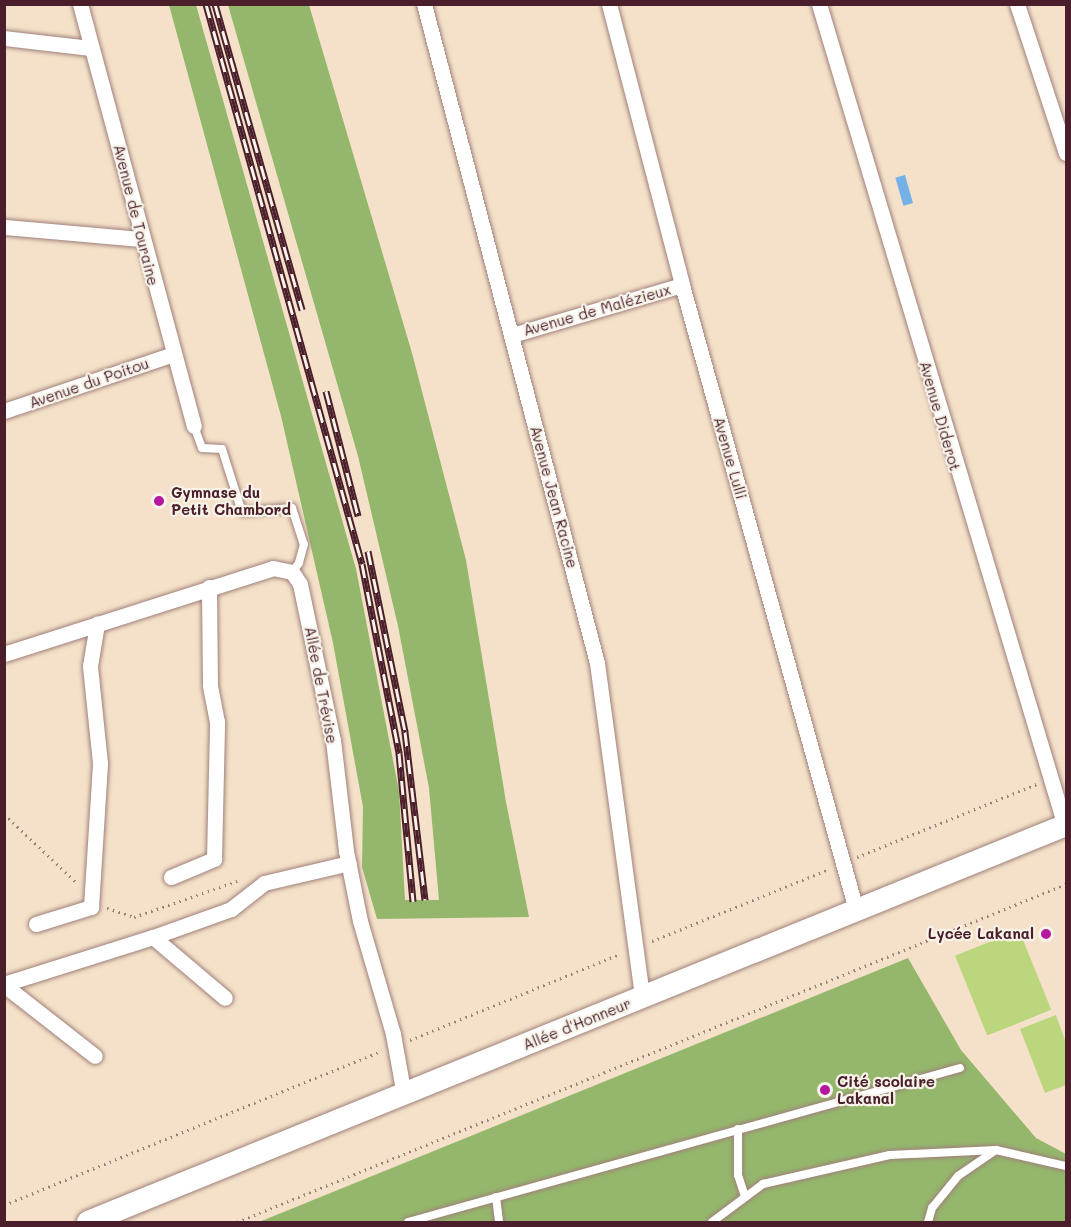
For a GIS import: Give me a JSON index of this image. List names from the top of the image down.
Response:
{
  "streets": {
    "main road": ["Allée d'Honneur"],
    "street": [
      "Avenue de Touraine",
      "Avenue de Malézieux",
      "Avenue du Poitou",
      "Avenue Diderot",
      "Avenue Lulli",
      "Avenue Jean Racine",
      "Allée de Trévise"
    ]
  },
  "crossings": [
    ["Avenue de Touraine", "Avenue du Poitou"],
    ["Avenue de Malézieux", "Avenue Lulli"],
    ["Avenue de Malézieux", "Avenue Jean Racine"],
    ["Avenue Diderot", "Allée d'Honneur"],
    ["Avenue Lulli", "Allée d'Honneur"],
    ["Avenue Jean Racine", "Allée d'Honneur"],
    ["Allée de Trévise", "Allée d'Honneur"]
  ],
  "places": ["Gymnase du Petit Chambord", "Lycée Lakanal", "Cité scolaire Lakanal"]
}
